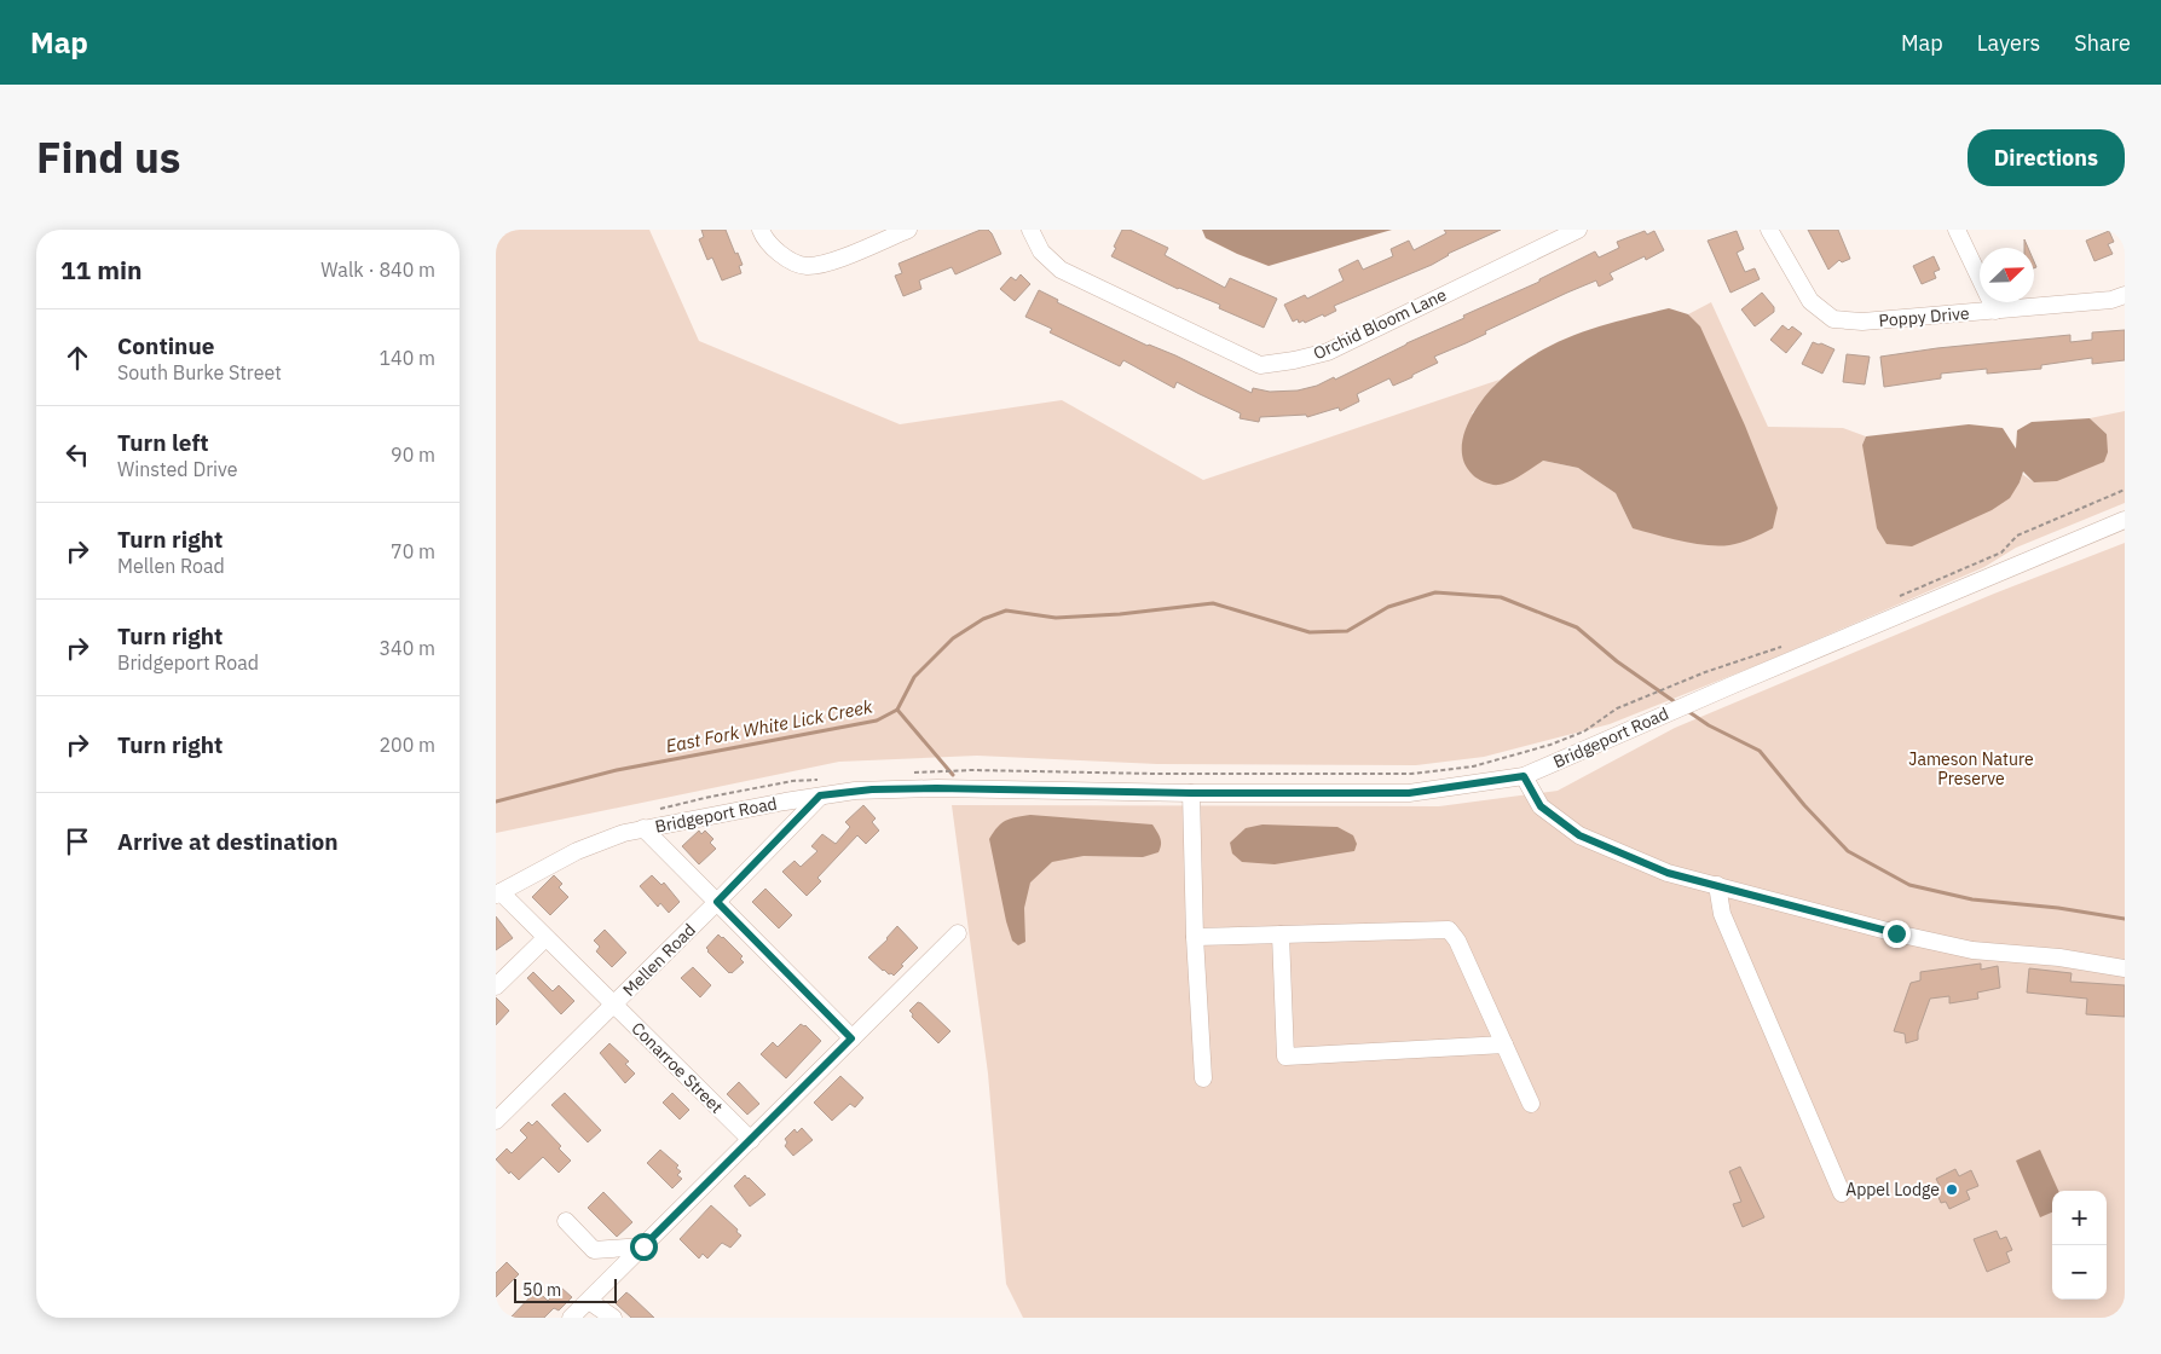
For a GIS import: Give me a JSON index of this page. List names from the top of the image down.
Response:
{
  "streets": {
    "street": [
      "Poppy Drive",
      "Orchid Bloom Lane",
      "Bridgeport Road",
      "Mellen Road",
      "Conarroe Street"
    ]
  },
  "crossings": [
    ["Bridgeport Road", "Mellen Road"],
    ["Bridgeport Road", "Conarroe Street"],
    ["Mellen Road", "Conarroe Street"]
  ],
  "water": ["East Fork White Lick Creek"],
  "parks": ["Jameson Nature Preserve"],
  "places": ["Appel Lodge"],
  "scale_bar": "50 m",
  "north": "top right",
  "page": {
    "header": "Map",
    "nav": ["Map", "Layers", "Share"],
    "title": "Find us",
    "buttons": "Directions",
    "heading": ["11 min", "Walk · 840 m"],
    "list": [
      ["Continue", "South Burke Street", "140 m"],
      ["Turn left", "Winsted Drive", "90 m"],
      ["Turn right", "Mellen Road", "70 m"],
      ["Turn right", "Bridgeport Road", "340 m"],
      ["Turn right", "200 m"],
      "Arrive at destination"
    ],
    "map_buttons": ["+", "−"],
    "scale": "50 m"
  }
}
